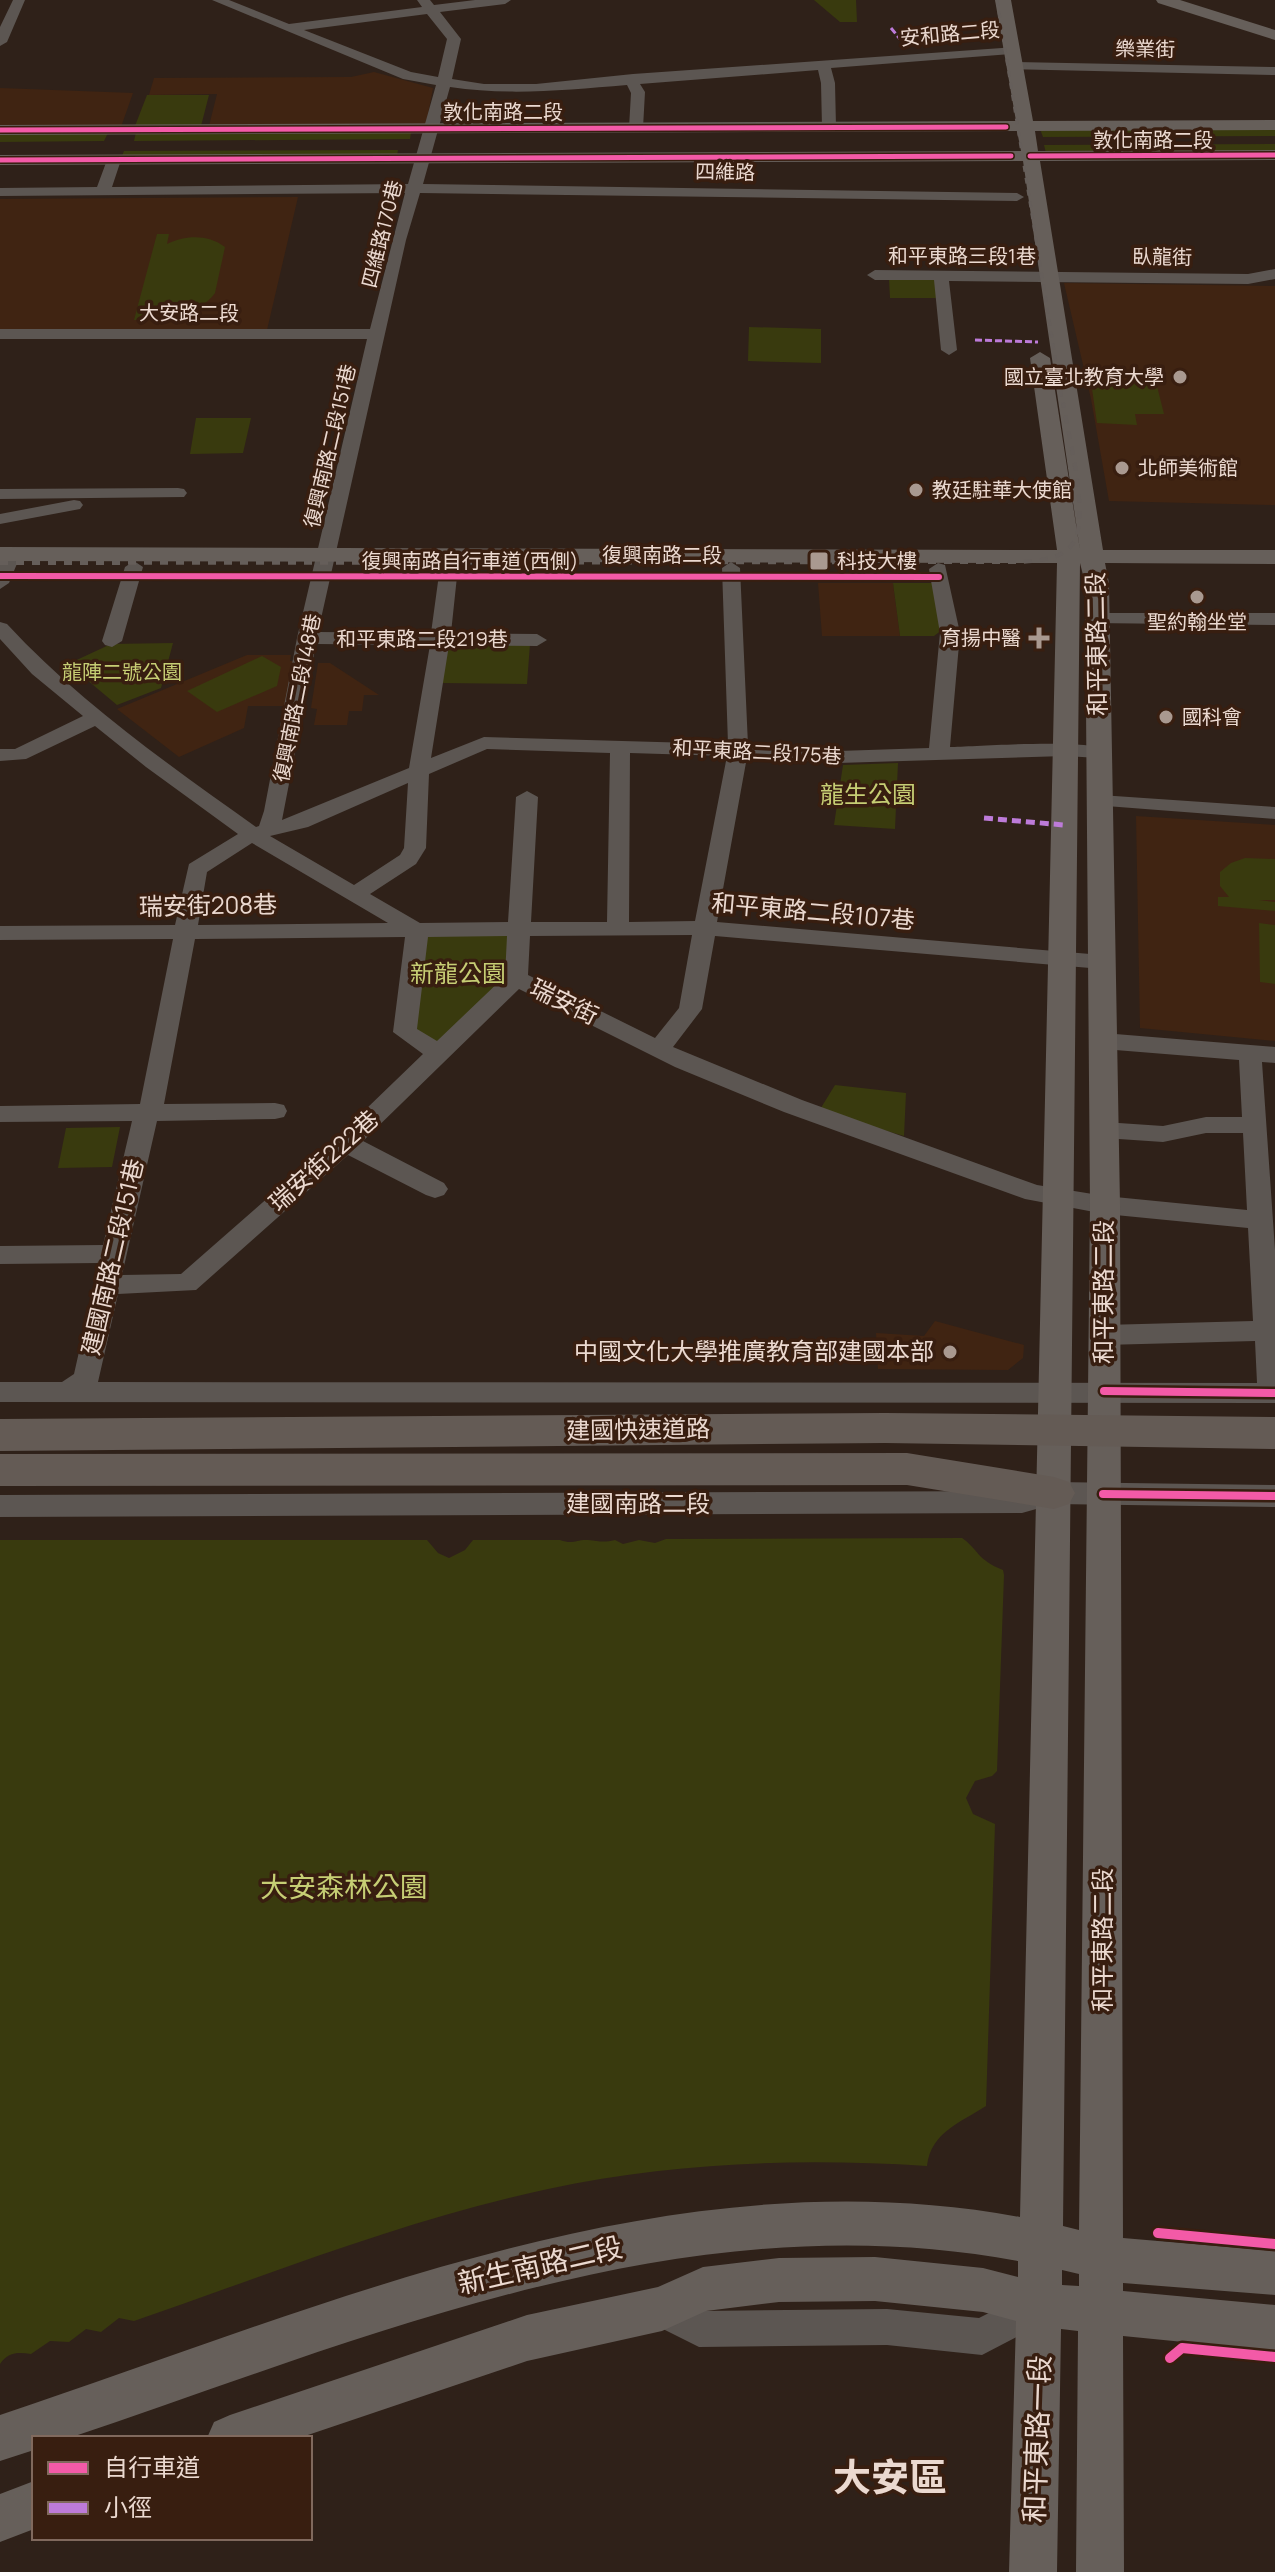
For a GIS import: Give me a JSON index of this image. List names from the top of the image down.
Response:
{
  "streets": {
    "highway": ["建國快速道路"],
    "main road": [
      "敦化南路二段",
      "復興南路二段",
      "和平東路二段",
      "新生南路二段",
      "和平東路一段"
    ],
    "street": [
      "安和路二段",
      "樂業街",
      "四維路",
      "四維路170巷",
      "和平東路三段1巷",
      "臥龍街",
      "大安路二段",
      "復興南路二段151巷",
      "和平東路二段219巷",
      "復興南路二段148巷",
      "和平東路二段175巷",
      "瑞安街208巷",
      "和平東路二段107巷",
      "瑞安街",
      "瑞安街222巷",
      "建國南路二段151巷",
      "建國南路二段"
    ],
    "cycle path": ["復興南路自行車道(西側)"]
  },
  "crossings": [
    ["安和路二段", "樂業街"],
    ["安和路二段", "四維路170巷"],
    ["敦化南路二段", "四維路170巷"],
    ["四維路", "四維路170巷"],
    ["四維路170巷", "大安路二段"],
    ["四維路170巷", "復興南路二段151巷"],
    ["和平東路三段1巷", "臥龍街"],
    ["和平東路三段1巷", "和平東路二段"],
    ["臥龍街", "和平東路二段"],
    ["大安路二段", "復興南路二段151巷"],
    ["復興南路二段151巷", "復興南路二段"],
    ["復興南路二段151巷", "復興南路二段148巷"],
    ["復興南路二段", "和平東路二段"],
    ["復興南路二段", "復興南路二段148巷"],
    ["和平東路二段219巷", "復興南路二段148巷"],
    ["和平東路二段", "和平東路二段175巷"],
    ["和平東路二段", "和平東路二段107巷"],
    ["和平東路二段", "瑞安街"],
    ["和平東路二段", "建國南路二段"],
    ["和平東路二段", "新生南路二段"],
    ["和平東路二段", "和平東路一段"],
    ["復興南路二段148巷", "和平東路二段175巷"],
    ["和平東路二段175巷", "建國南路二段151巷"],
    ["瑞安街208巷", "建國南路二段151巷"],
    ["和平東路二段107巷", "瑞安街"],
    ["瑞安街", "瑞安街222巷"],
    ["瑞安街222巷", "建國南路二段151巷"]
  ],
  "districts": ["大安區"],
  "parks": [
    "龍陣二號公園",
    "龍生公園",
    "新龍公園",
    "大安森林公園"
  ],
  "places": {
    "other": [
      "國立臺北教育大學",
      "北師美術館",
      "教廷駐華大使館",
      "聖約翰坐堂",
      "國科會",
      "中國文化大學推廣教育部建國本部"
    ],
    "transit": ["科技大樓"],
    "health": ["育揚中醫"]
  },
  "legend": ["自行車道", "小徑"]
}
